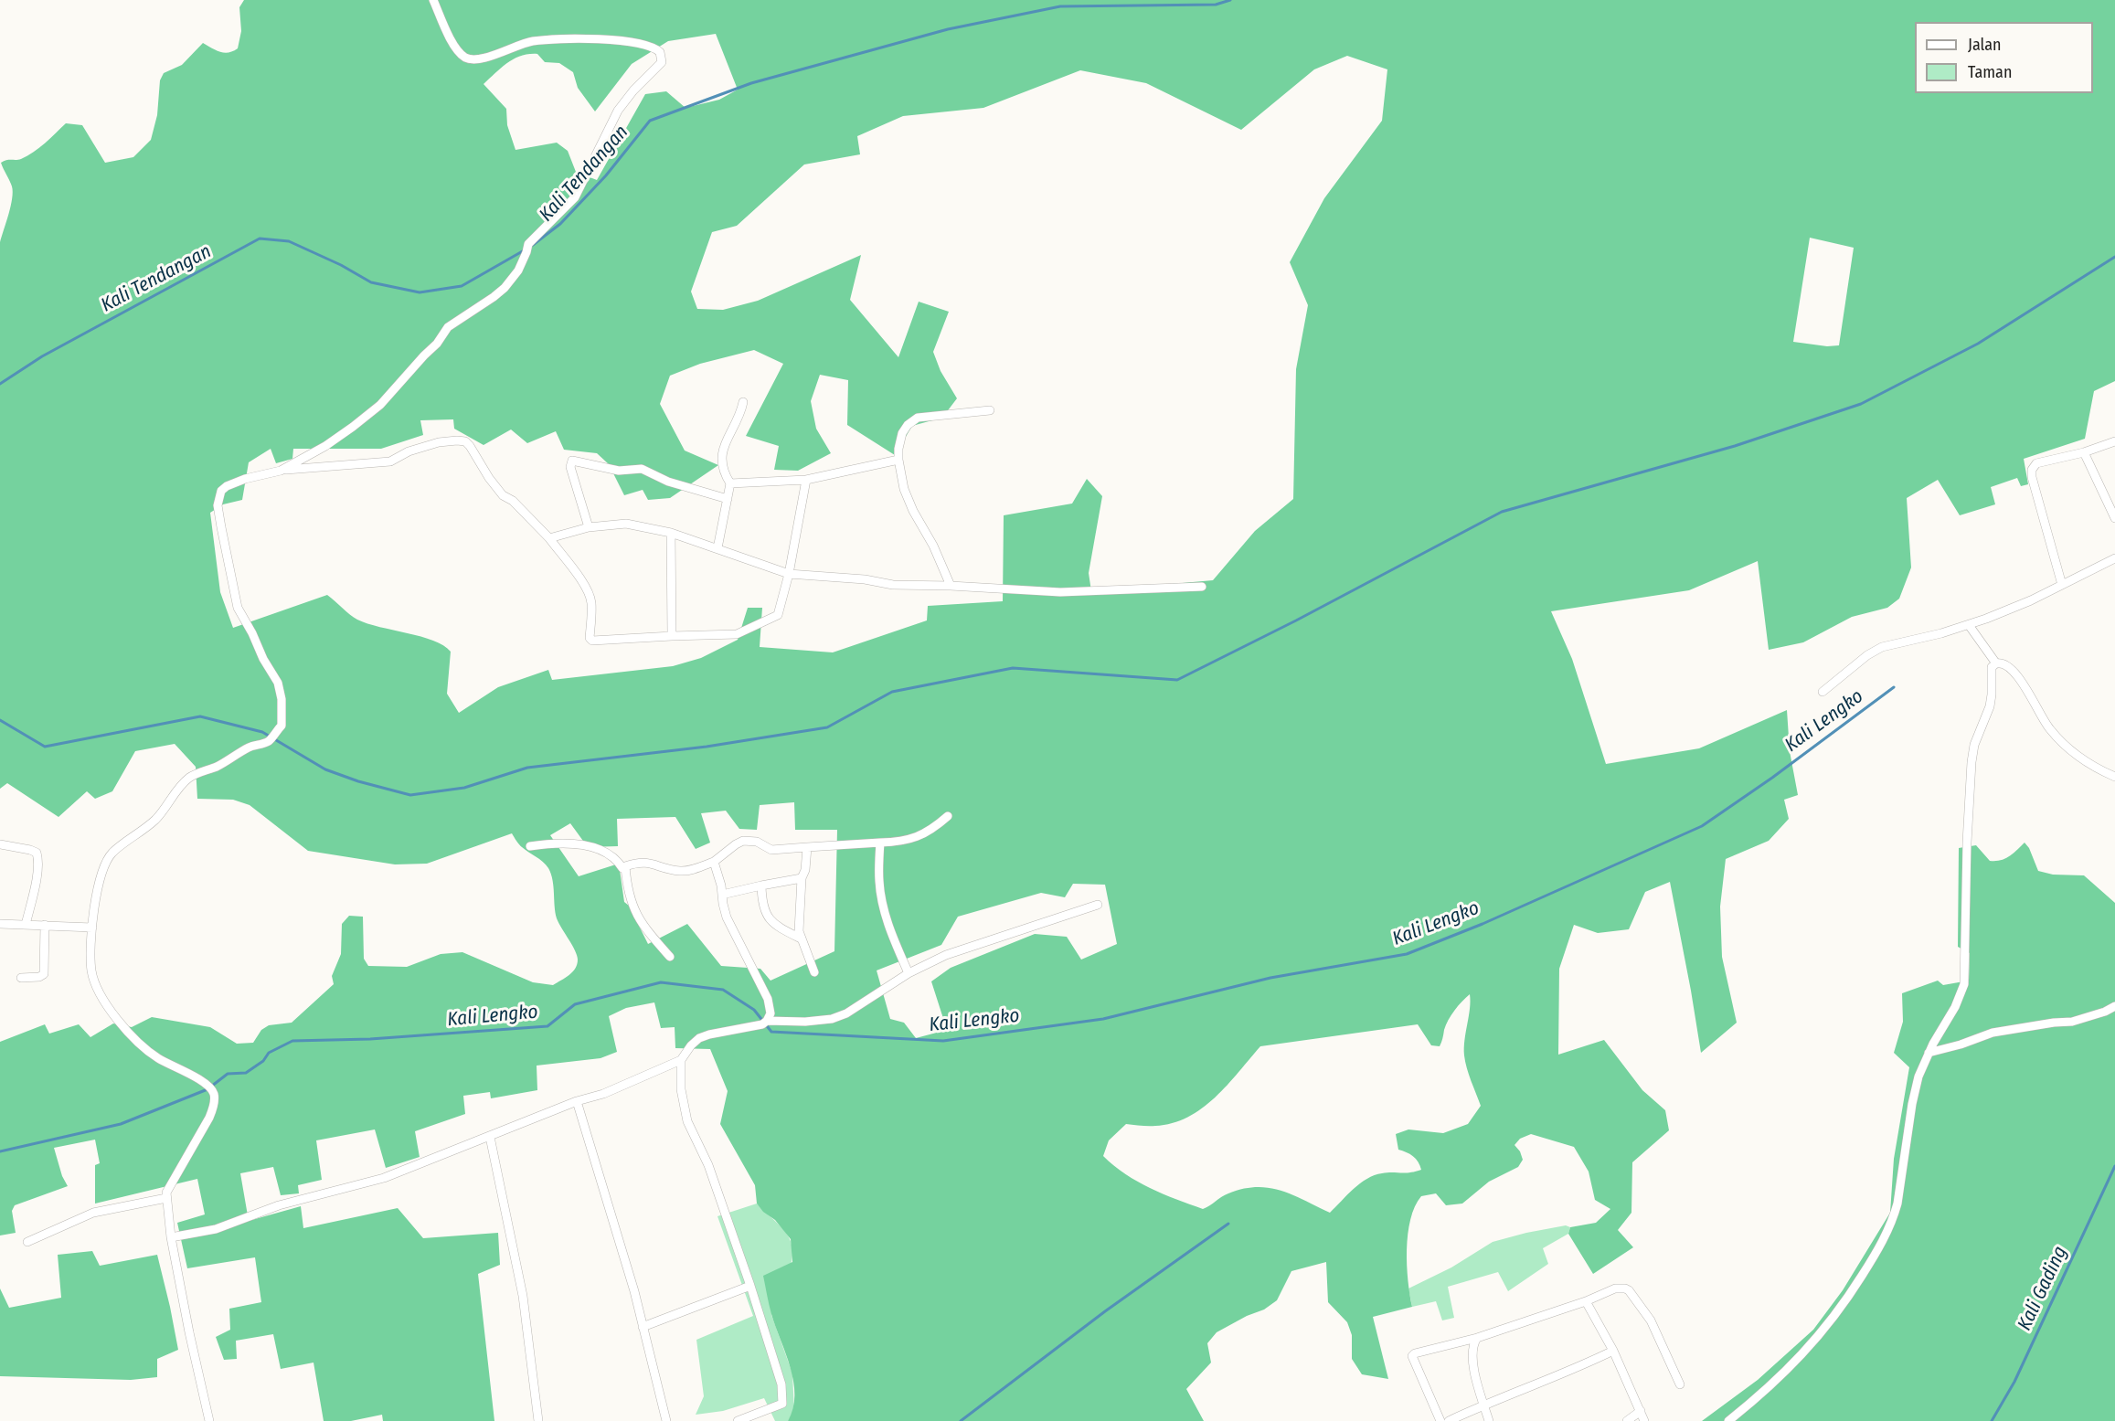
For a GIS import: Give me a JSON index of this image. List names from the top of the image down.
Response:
{
  "water": ["Kali Tendangan", "Kali Lengko", "Kali Gading"],
  "legend": ["Jalan", "Taman"]
}
